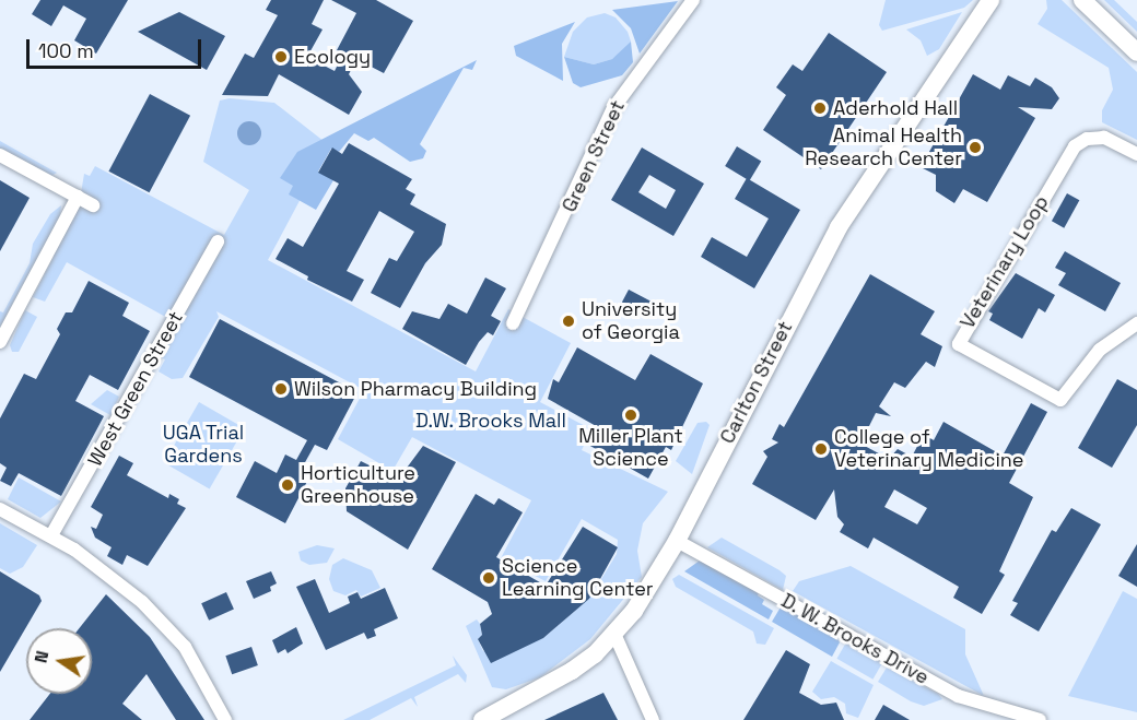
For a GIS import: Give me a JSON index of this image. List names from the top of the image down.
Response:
{
  "streets": {
    "street": [
      "Green Street",
      "Veterinary Loop",
      "Carlton Street",
      "West Green Street",
      "D. W. Brooks Drive"
    ]
  },
  "crossings": [
    ["Carlton Street", "D. W. Brooks Drive"]
  ],
  "parks": ["D.W. Brooks Mall", "UGA Trial Gardens"],
  "places": [
    "Ecology",
    "Aderhold Hall",
    "Animal Health Research Center",
    "University of Georgia",
    "Wilson Pharmacy Building",
    "Miller Plant Science",
    "College of Veterinary Medicine",
    "Horticulture Greenhouse",
    "Science Learning Center"
  ],
  "scale_bar": "100 m",
  "north": "left"
}
